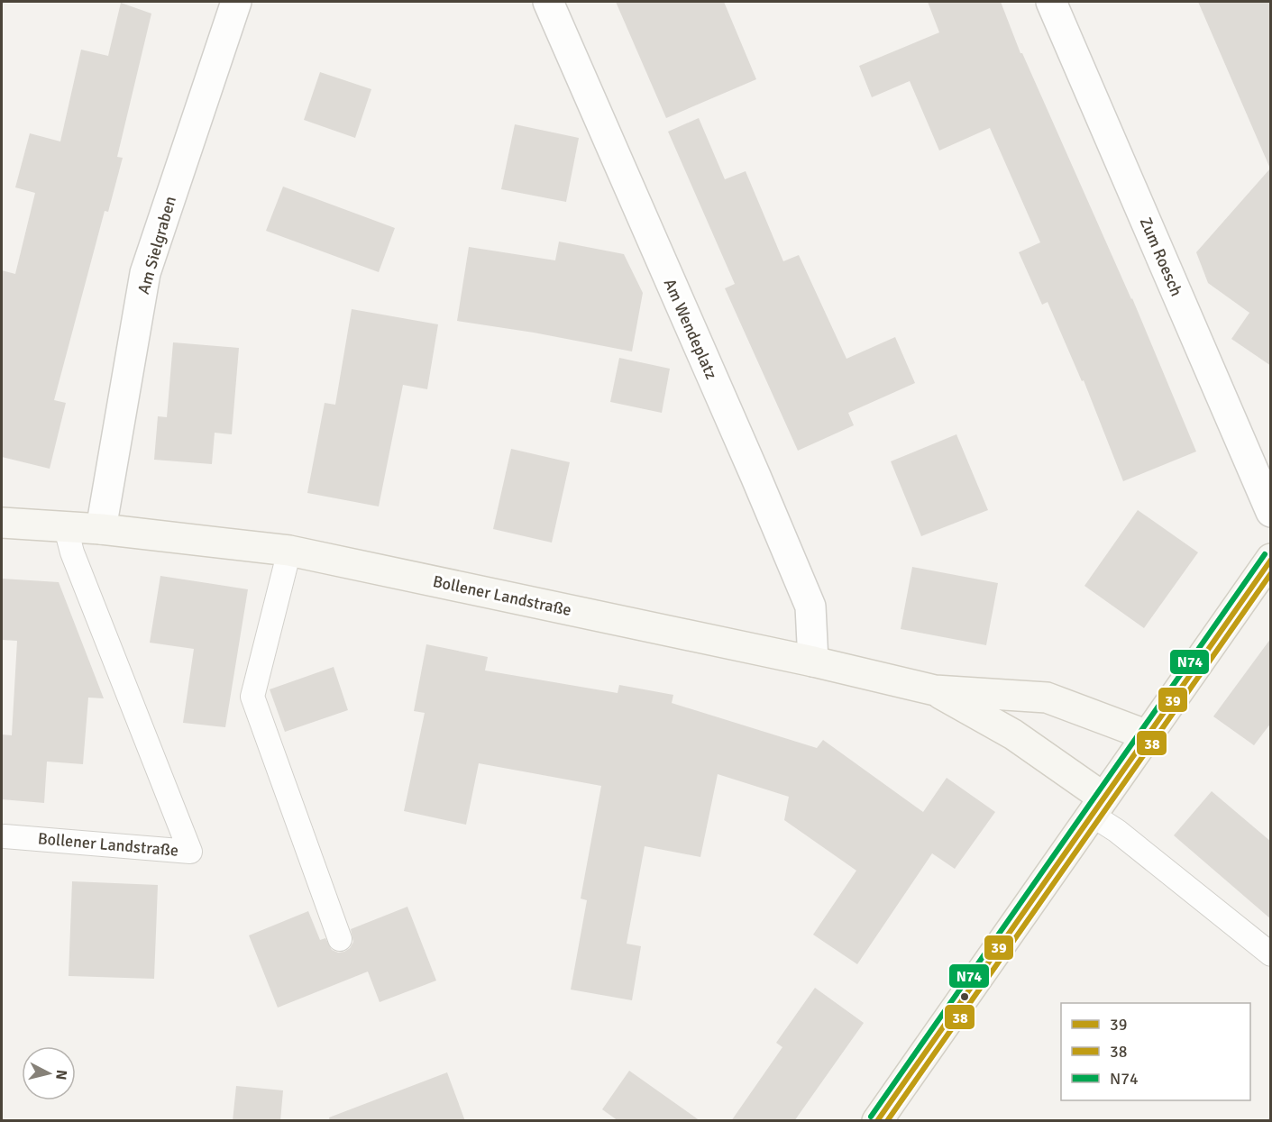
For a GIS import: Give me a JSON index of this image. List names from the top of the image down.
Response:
{
  "streets": {
    "street": [
      "Am Sielgraben",
      "Zum Roesch",
      "Am Wendeplatz",
      "Bollener Landstraße"
    ]
  },
  "crossings": [
    ["Am Sielgraben", "Bollener Landstraße"],
    ["Am Wendeplatz", "Bollener Landstraße"]
  ],
  "lines": ["transit line N74", "transit line 39", "transit line 38"],
  "legend": ["39", "38", "N74"],
  "north": "right"
}
